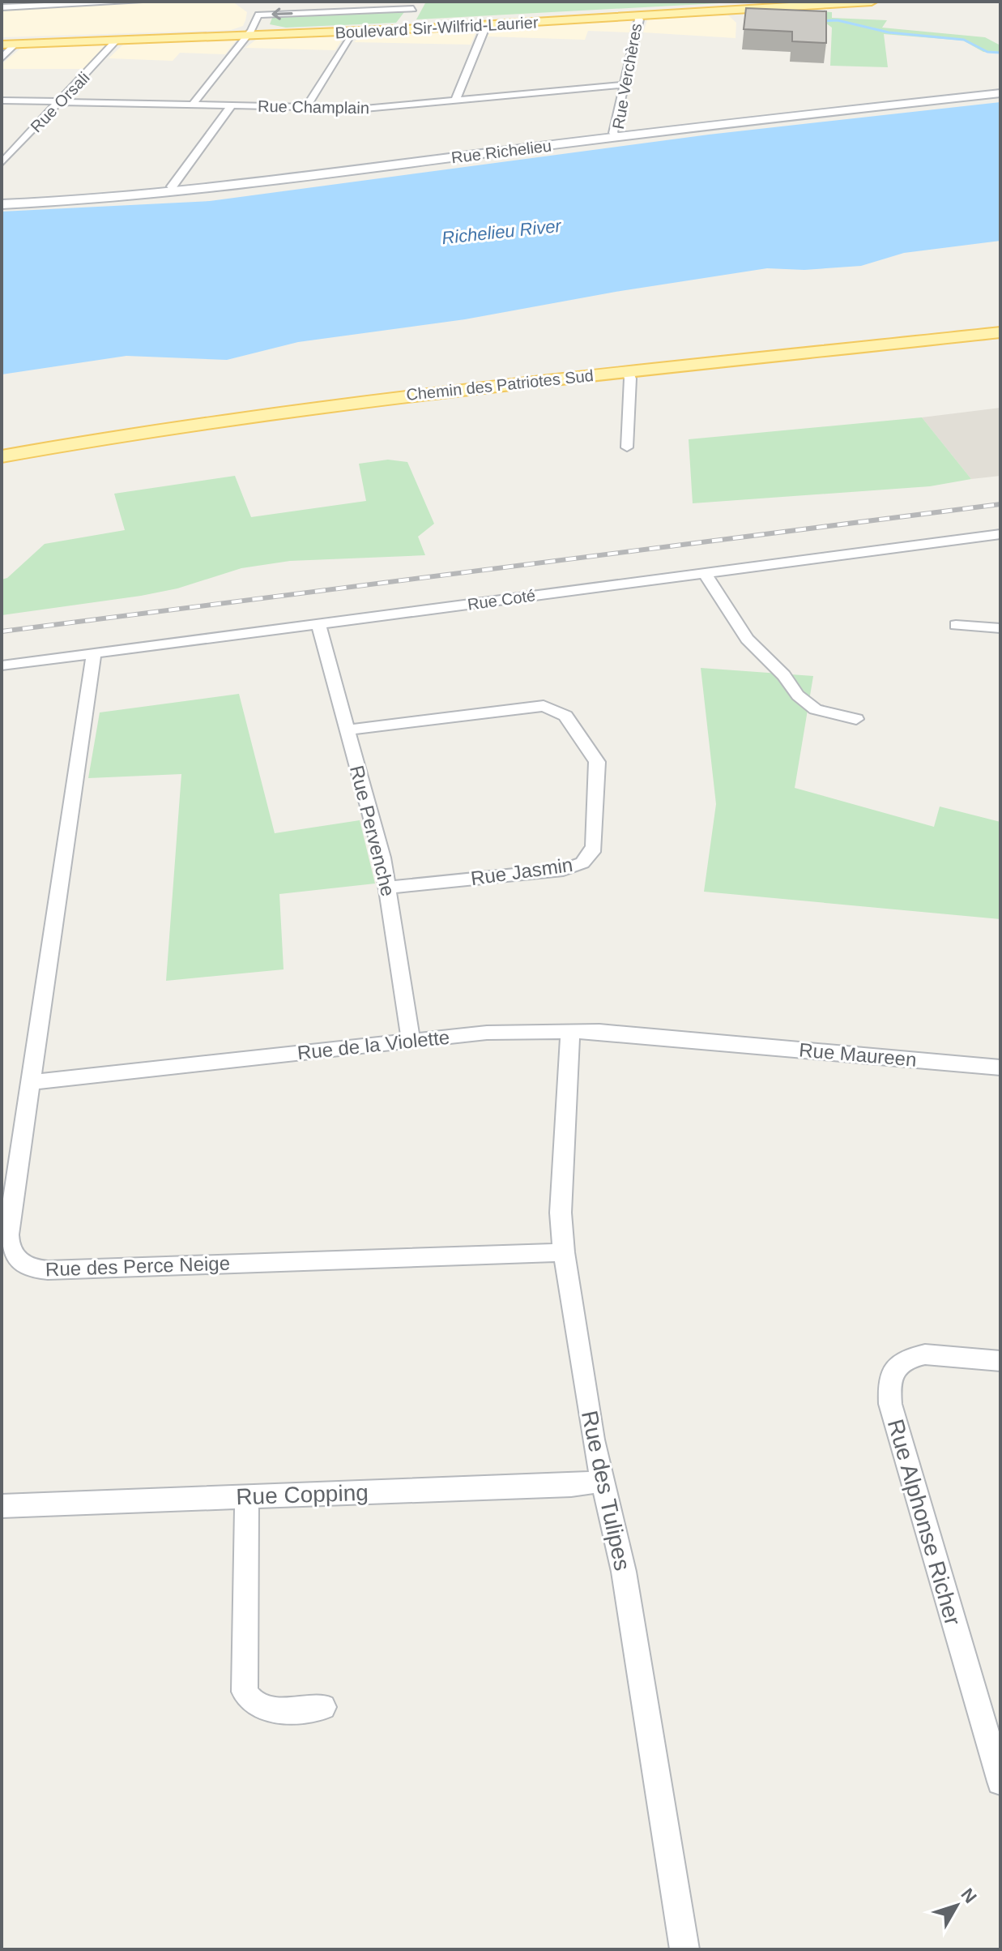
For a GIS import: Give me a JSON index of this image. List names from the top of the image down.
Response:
{
  "streets": {
    "main road": ["Boulevard Sir-Wilfrid-Laurier", "Rue Richelieu", "Chemin des Patriotes Sud"],
    "street": [
      "Rue Verchères",
      "Rue Orsali",
      "Rue Champlain",
      "Rue Coté",
      "Rue Pervenche",
      "Rue Jasmin",
      "Rue de la Violette",
      "Rue Maureen",
      "Rue des Perce Neige",
      "Rue des Tulipes",
      "Rue Copping",
      "Rue Alphonse Richer"
    ]
  },
  "crossings": [
    ["Boulevard Sir-Wilfrid-Laurier", "Rue Verchères"],
    ["Boulevard Sir-Wilfrid-Laurier", "Rue Orsali"],
    ["Rue Verchères", "Rue Champlain"],
    ["Rue Verchères", "Rue Richelieu"],
    ["Rue Orsali", "Rue Champlain"],
    ["Rue Coté", "Rue Pervenche"],
    ["Rue Coté", "Rue des Perce Neige"],
    ["Rue Pervenche", "Rue Jasmin"],
    ["Rue Pervenche", "Rue de la Violette"],
    ["Rue de la Violette", "Rue Maureen"],
    ["Rue de la Violette", "Rue des Perce Neige"],
    ["Rue de la Violette", "Rue des Tulipes"],
    ["Rue des Perce Neige", "Rue des Tulipes"],
    ["Rue des Tulipes", "Rue Copping"]
  ],
  "water": ["Richelieu River"],
  "north": "top right"
}
